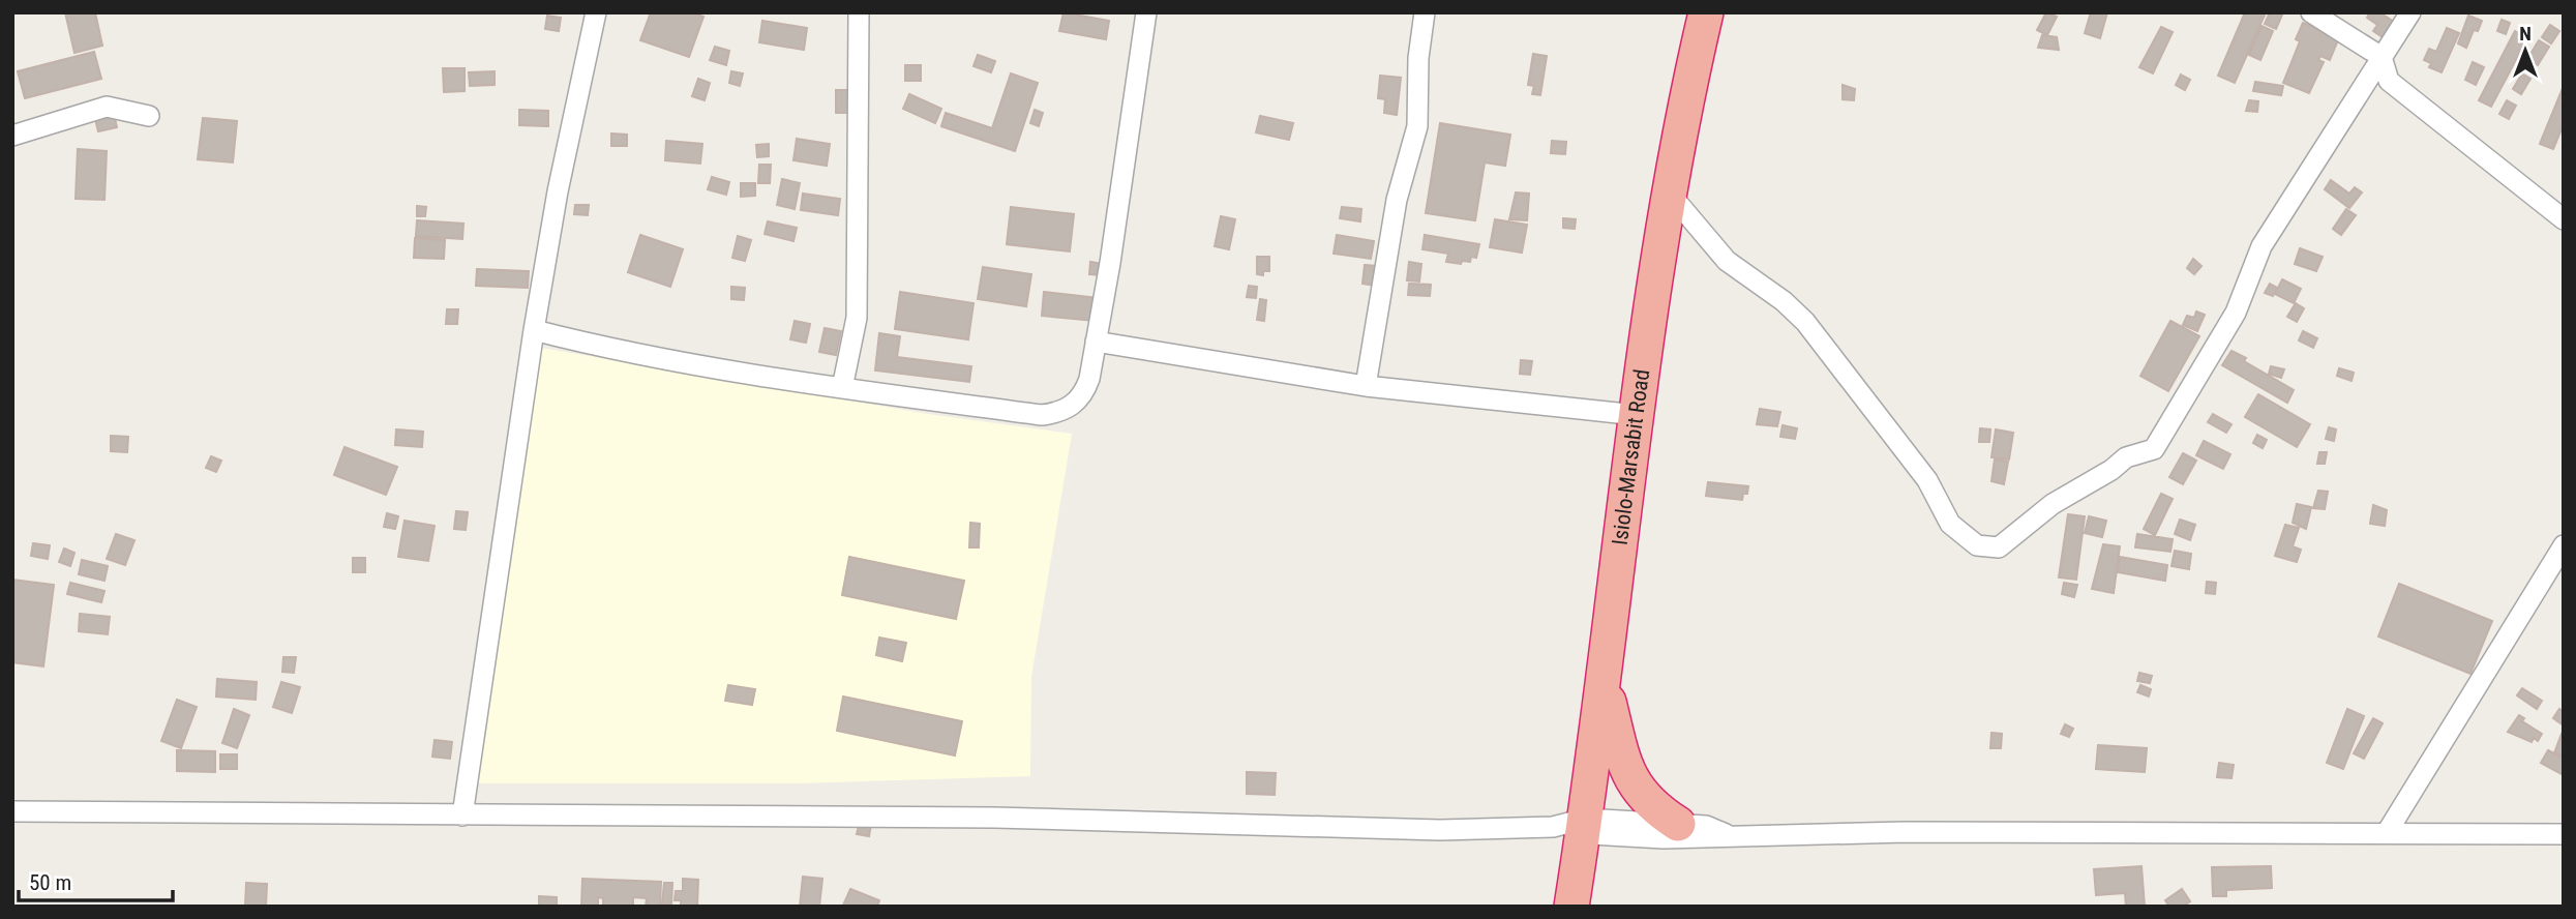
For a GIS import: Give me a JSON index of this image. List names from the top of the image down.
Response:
{
  "streets": {
    "highway": ["Isiolo-Marsabit Road"]
  },
  "scale_bar": "50 m",
  "north": "top"
}
